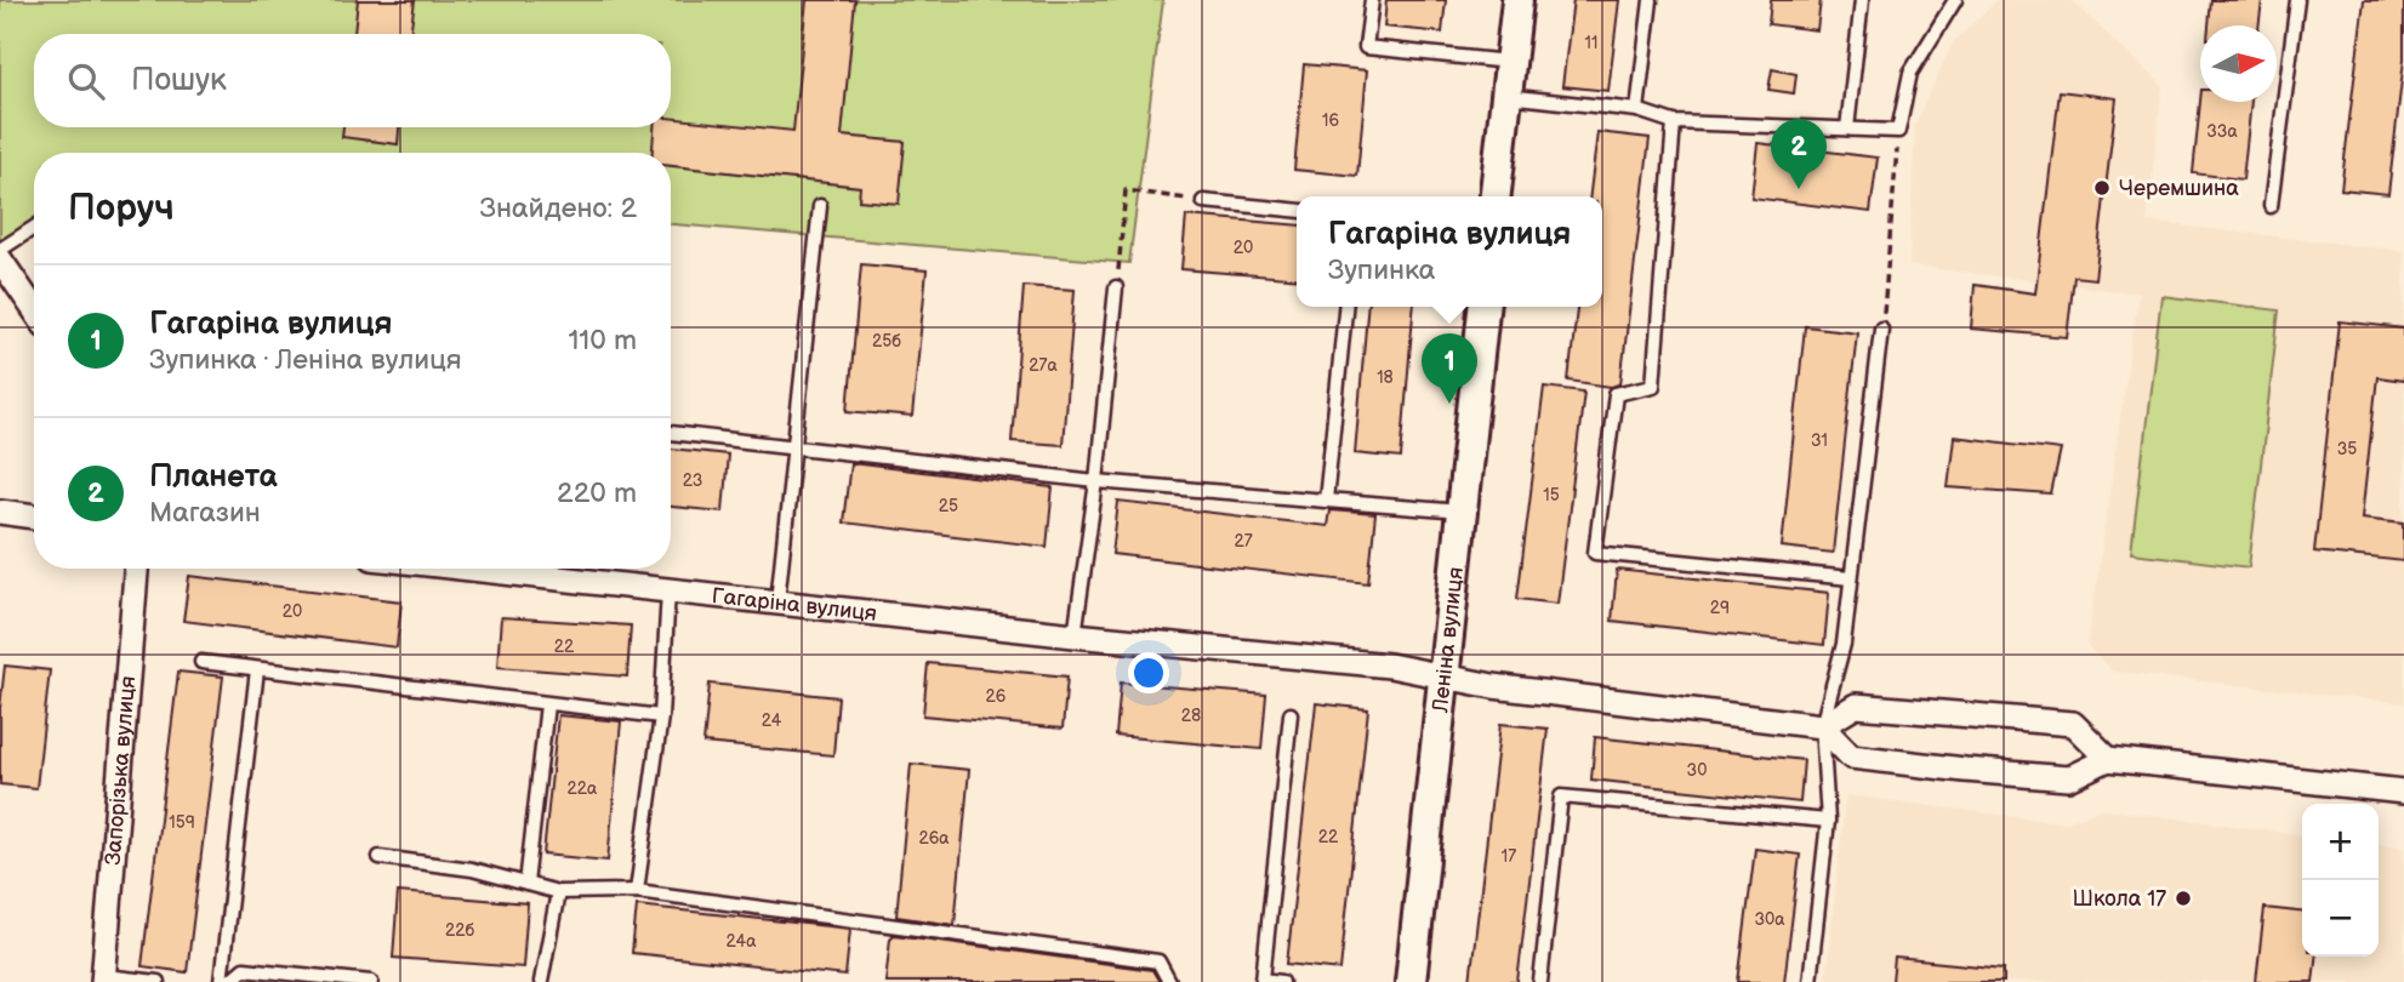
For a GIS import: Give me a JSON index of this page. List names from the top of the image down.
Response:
{
  "streets": {
    "street": ["Гагаріна вулиця", "Леніна вулиця", "Запорізька вулиця"]
  },
  "crossings": [
    ["Гагаріна вулиця", "Леніна вулиця"]
  ],
  "places": ["Черемшина", "Школа 17"],
  "house_numbers": [
    "11",
    "16",
    "33а",
    "20",
    "25б",
    "27а",
    "18",
    "31",
    "35",
    "23",
    "15",
    "25",
    "27",
    "29",
    "20",
    "22",
    "26",
    "28",
    "24",
    "30",
    "22а",
    "159",
    "22",
    "26а",
    "17",
    "30а",
    "22б",
    "24а"
  ],
  "north": "right",
  "page": {
    "search": "Пошук",
    "pins": ["2", "1"],
    "heading": ["Поруч", "Знайдено: 2"],
    "popup": ["Гагаріна вулиця", "Зупинка"],
    "list": [
      {
        "mark": "1",
        "name": "Гагаріна вулиця",
        "note": "Зупинка · Леніна вулиця",
        "value": "110 m"
      },
      {
        "mark": "2",
        "name": "Планета",
        "note": "Магазин",
        "value": "220 m"
      }
    ],
    "map_buttons": ["+", "−"]
  }
}
